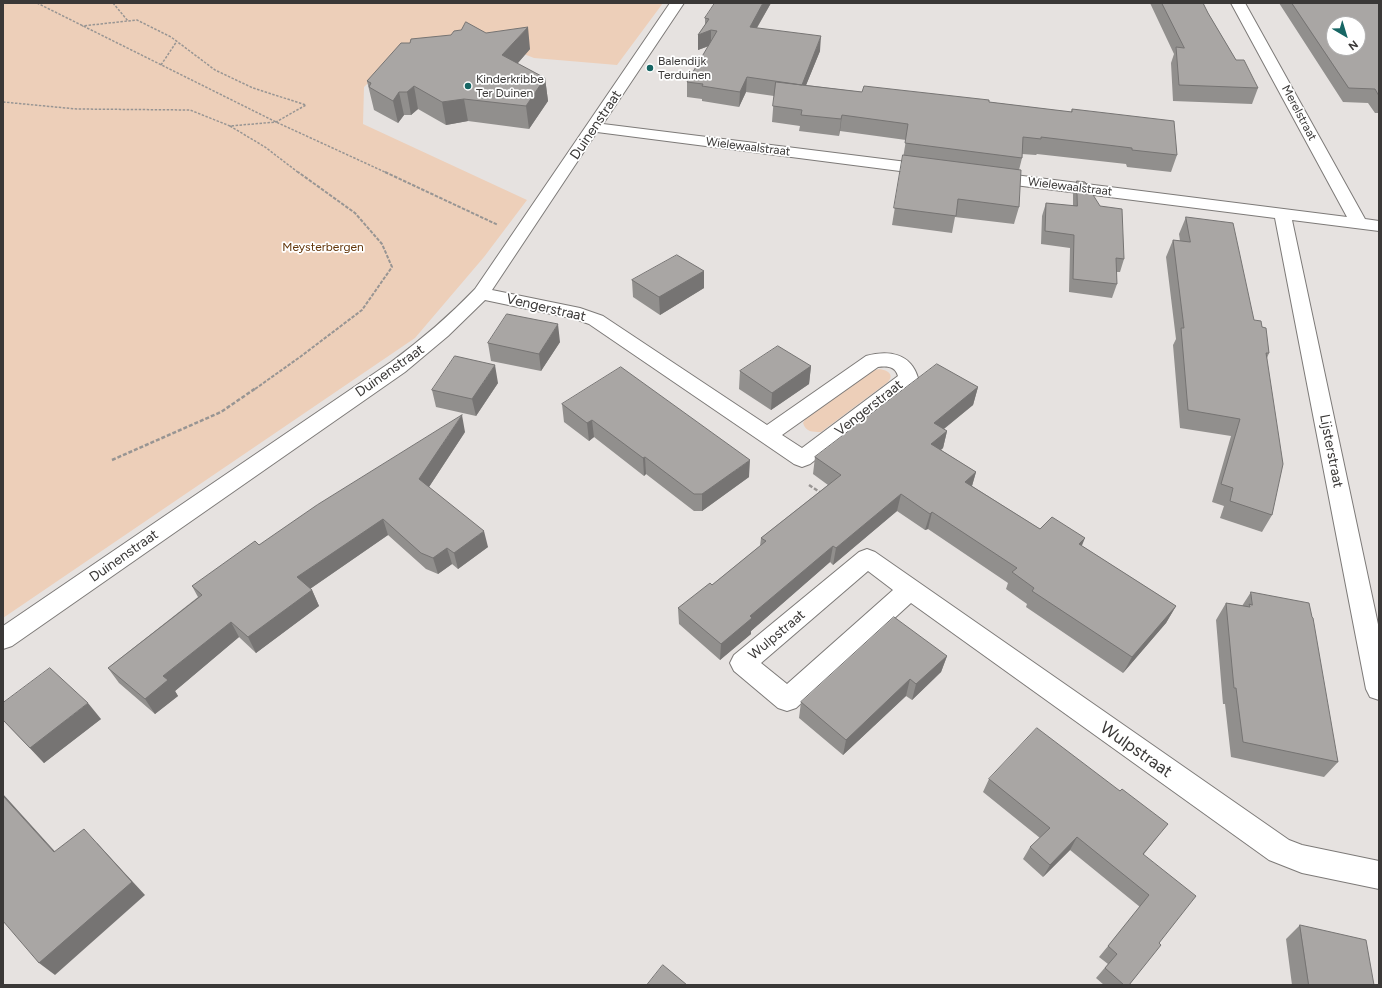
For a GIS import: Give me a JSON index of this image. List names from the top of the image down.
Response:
{
  "streets": {
    "street": [
      "Merelstraat",
      "Duinenstraat",
      "Wielewaalstraat",
      "Vengerstraat",
      "Lijsterstraat",
      "Wulpstraat"
    ]
  },
  "crossings": [
    ["Merelstraat", "Wielewaalstraat"],
    ["Duinenstraat", "Wielewaalstraat"],
    ["Duinenstraat", "Vengerstraat"],
    ["Wielewaalstraat", "Lijsterstraat"]
  ],
  "parks": ["Meysterbergen"],
  "places": ["Balendijk Terduinen", "Kinderkribbe Ter Duinen"],
  "north": "bottom right"
}
